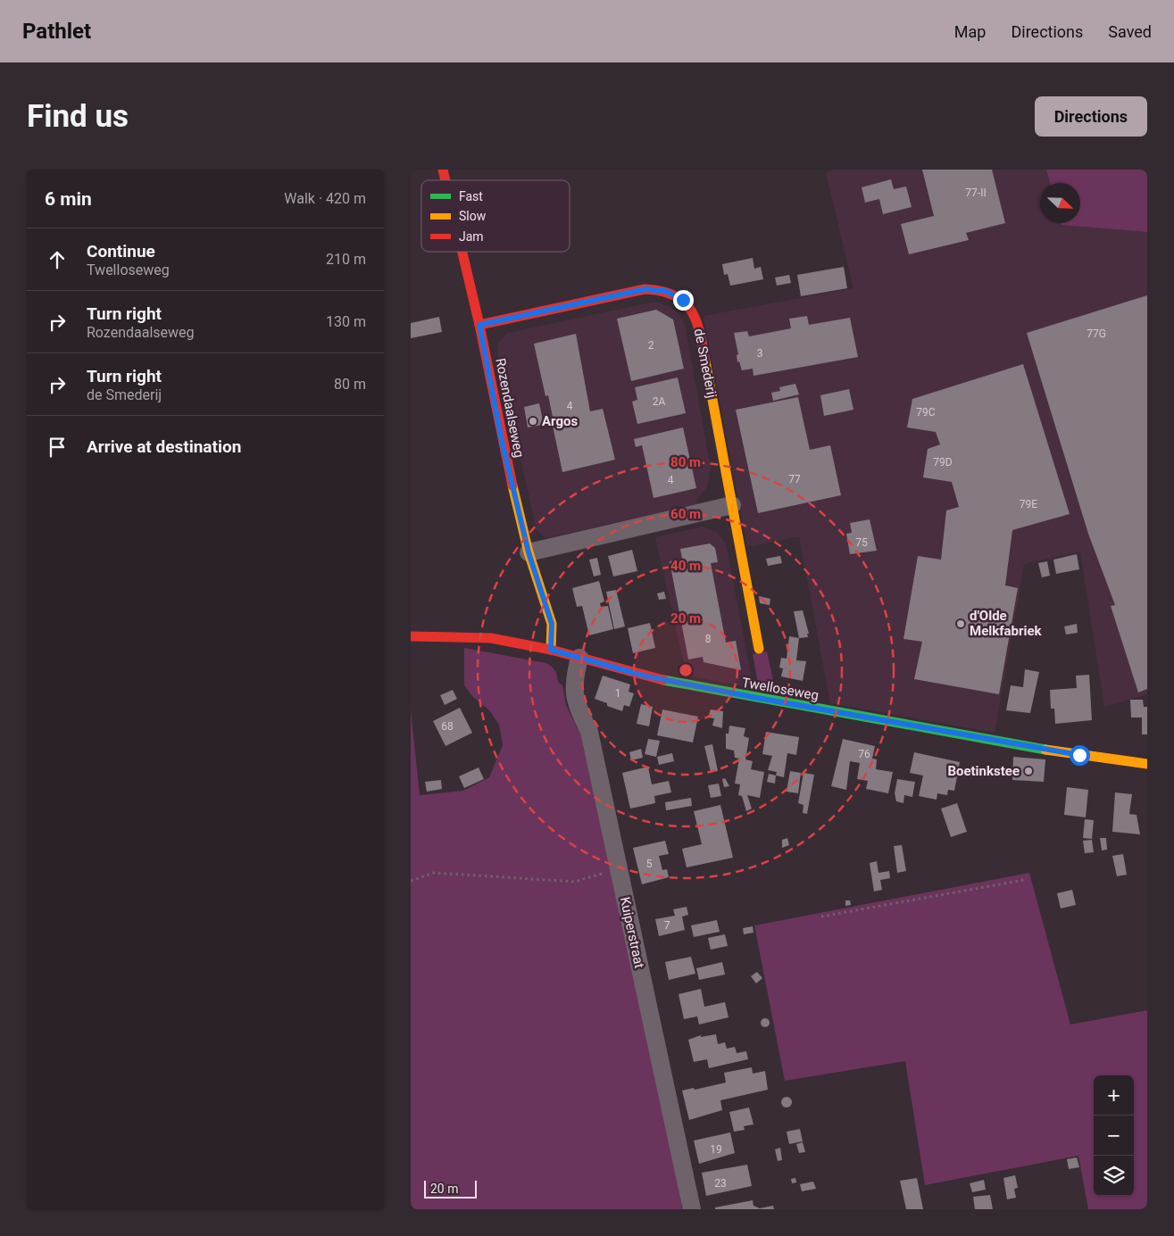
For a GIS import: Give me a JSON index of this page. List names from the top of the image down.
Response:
{
  "streets": {
    "street": [
      "de Smederij",
      "Rozendaalseweg",
      "Twelloseweg",
      "Kuiperstraat"
    ]
  },
  "crossings": [
    ["de Smederij", "Rozendaalseweg"],
    ["Rozendaalseweg", "Twelloseweg"],
    ["Twelloseweg", "Kuiperstraat"]
  ],
  "places": ["Argos", "d'Olde Melkfabriek", "Boetinkstee"],
  "house_numbers": [
    "77-II",
    "77G",
    "2",
    "3",
    "2A",
    "4",
    "79C",
    "79D",
    "77",
    "4",
    "79E",
    "75",
    "8",
    "1",
    "68",
    "76",
    "5",
    "7",
    "19",
    "23"
  ],
  "legend": ["Fast", "Slow", "Jam"],
  "scale_bar": "20 m",
  "north": "bottom right",
  "page": {
    "header": "Pathlet",
    "nav": ["Map", "Directions", "Saved"],
    "buttons": "Directions",
    "title": "Find us",
    "heading": ["6 min", "Walk · 420 m"],
    "list": [
      ["Continue", "Twelloseweg", "210 m"],
      ["Turn right", "Rozendaalseweg", "130 m"],
      ["Turn right", "de Smederij", "80 m"],
      "Arrive at destination"
    ],
    "map_buttons": ["+", "−"],
    "scale": "20 m"
  },
  "rings": [
    "80 m",
    "60 m",
    "40 m",
    "20 m"
  ]
}
